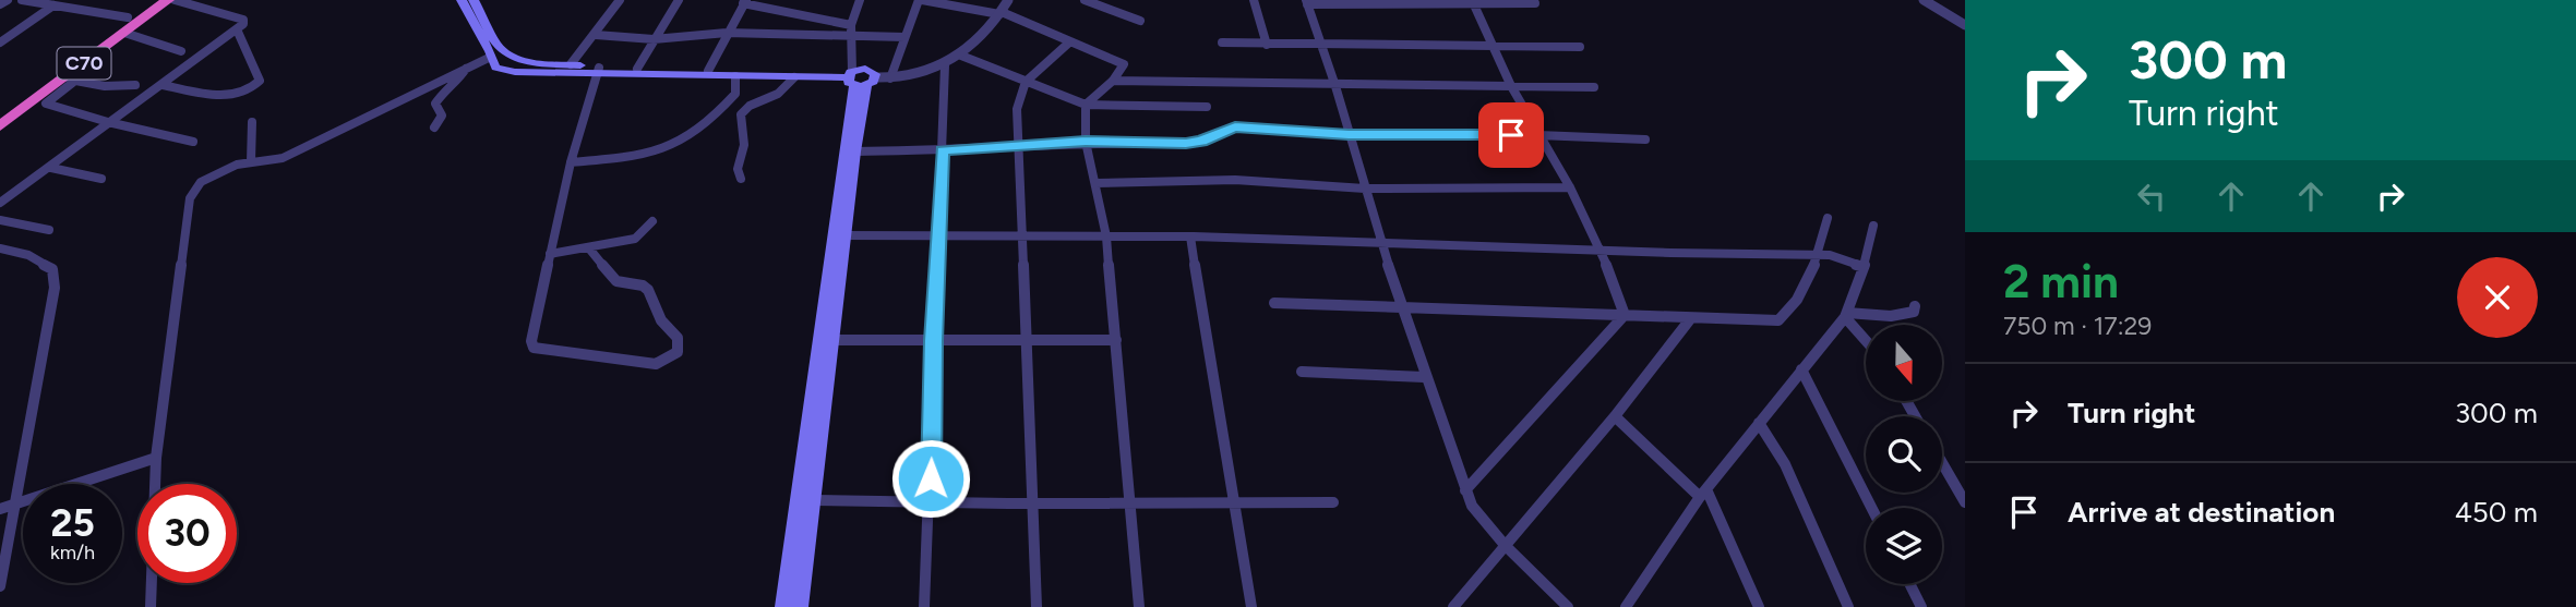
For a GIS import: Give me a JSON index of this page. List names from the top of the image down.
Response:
{
  "streets": {
    "highway": ["C70"]
  },
  "north": "bottom",
  "page": {
    "turn": ["300 m", "Turn right"],
    "heading": ["2 min", "750 m · 17:29"],
    "list": [
      {
        "name": "Turn right",
        "value": "300 m"
      },
      {
        "name": "Arrive at destination",
        "value": "450 m"
      }
    ],
    "speed": "25 km/h",
    "limit": "30"
  }
}
